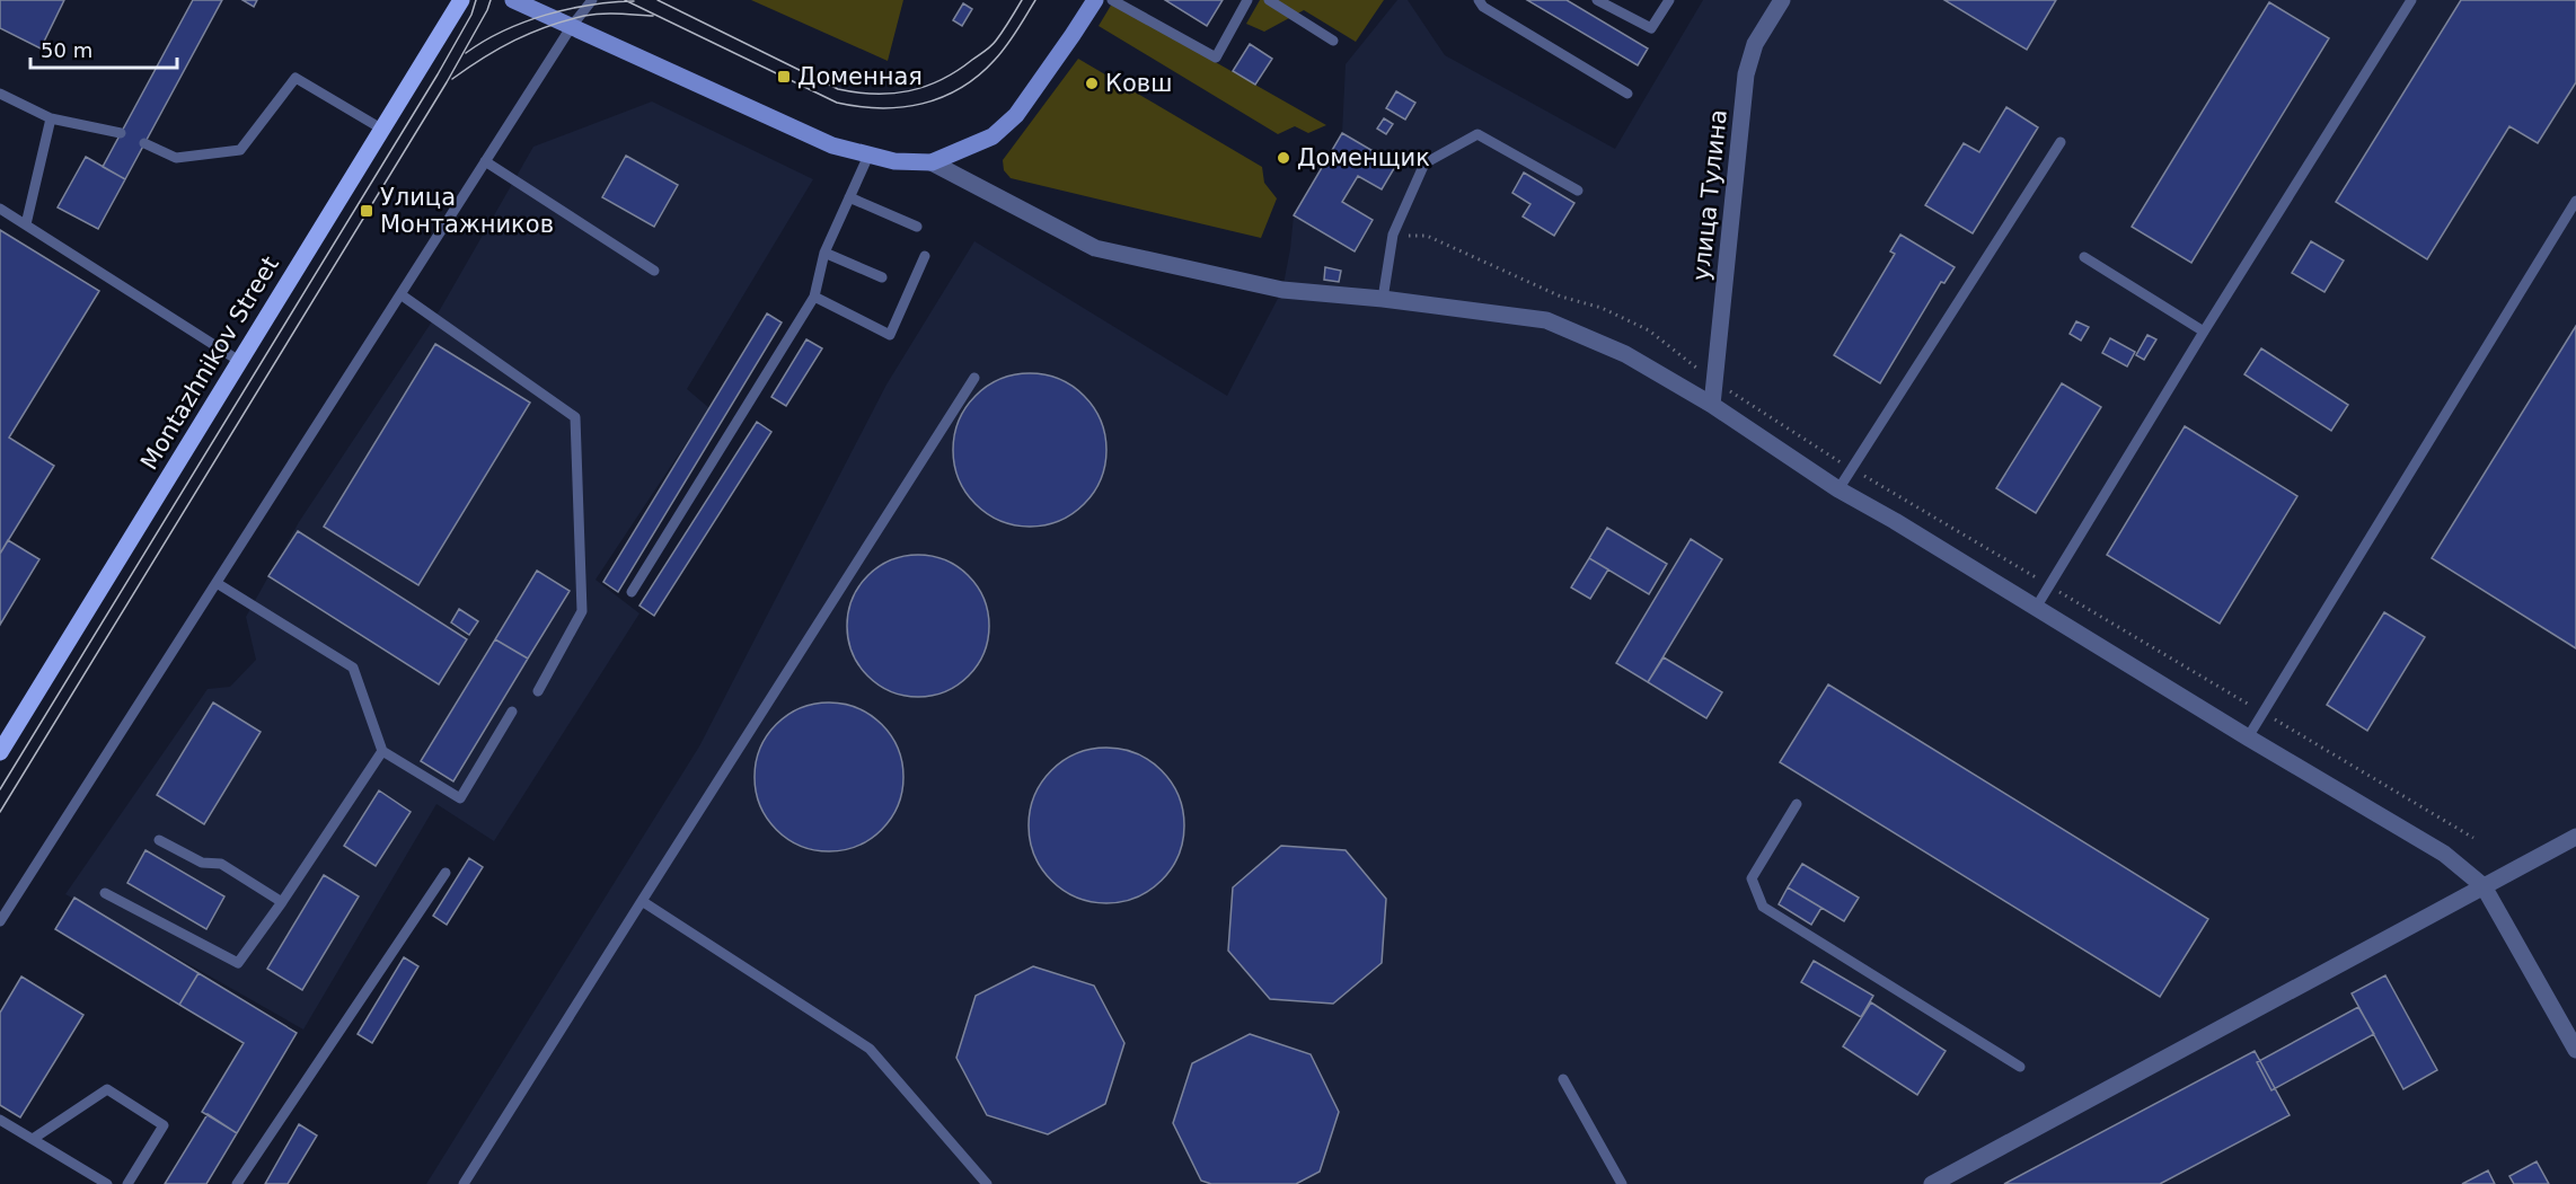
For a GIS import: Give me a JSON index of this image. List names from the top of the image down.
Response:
{
  "streets": {
    "main road": ["Montazhnikov Street"],
    "street": ["улица Тулина"]
  },
  "places": {
    "transit": ["Доменная", "Улица Монтажников"],
    "other": ["Ковш", "Доменщик"]
  },
  "scale_bar": "50 m"
}
